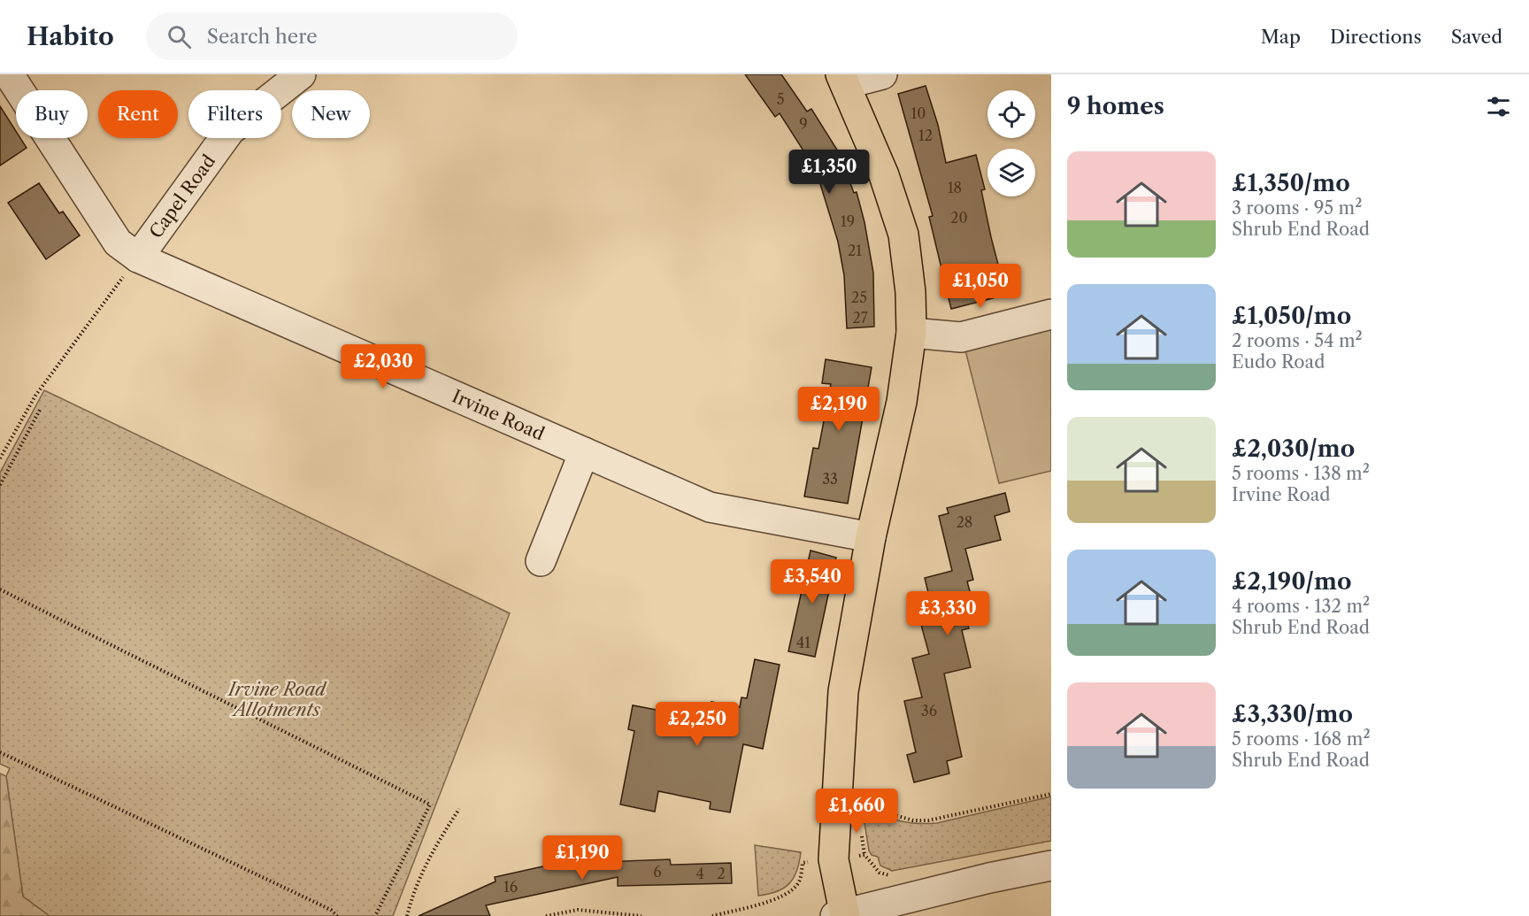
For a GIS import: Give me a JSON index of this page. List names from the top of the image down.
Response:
{
  "streets": {
    "street": ["Capel Road", "Irvine Road"]
  },
  "crossings": [
    ["Capel Road", "Irvine Road"]
  ],
  "parks": ["Irvine Road Allotments"],
  "house_numbers": [
    "5",
    "10",
    "9",
    "12",
    "18",
    "20",
    "19",
    "21",
    "25",
    "27",
    "33",
    "28",
    "41",
    "36",
    "6",
    "4",
    "2",
    "16"
  ],
  "page": {
    "header": "Habito",
    "search": "Search here",
    "nav": ["Map", "Directions", "Saved"],
    "heading": "9 homes",
    "chip": [
      "Buy",
      "Rent",
      "Filters",
      "New"
    ],
    "list": [
      {
        "name": "£1,350/mo",
        "note": "3 rooms · 95 m² · Shrub End Road"
      },
      {
        "name": "£1,050/mo",
        "note": "2 rooms · 54 m² · Eudo Road"
      },
      {
        "name": "£2,030/mo",
        "note": "5 rooms · 138 m² · Irvine Road"
      },
      {
        "name": "£2,190/mo",
        "note": "4 rooms · 132 m² · Shrub End Road"
      },
      {
        "name": "£3,330/mo",
        "note": "5 rooms · 168 m² · Shrub End Road"
      }
    ],
    "price": [
      "£1,350",
      "£1,050",
      "£2,030",
      "£2,190",
      "£3,540",
      "£3,330",
      "£2,250",
      "£1,660",
      "£1,190"
    ]
  }
}
